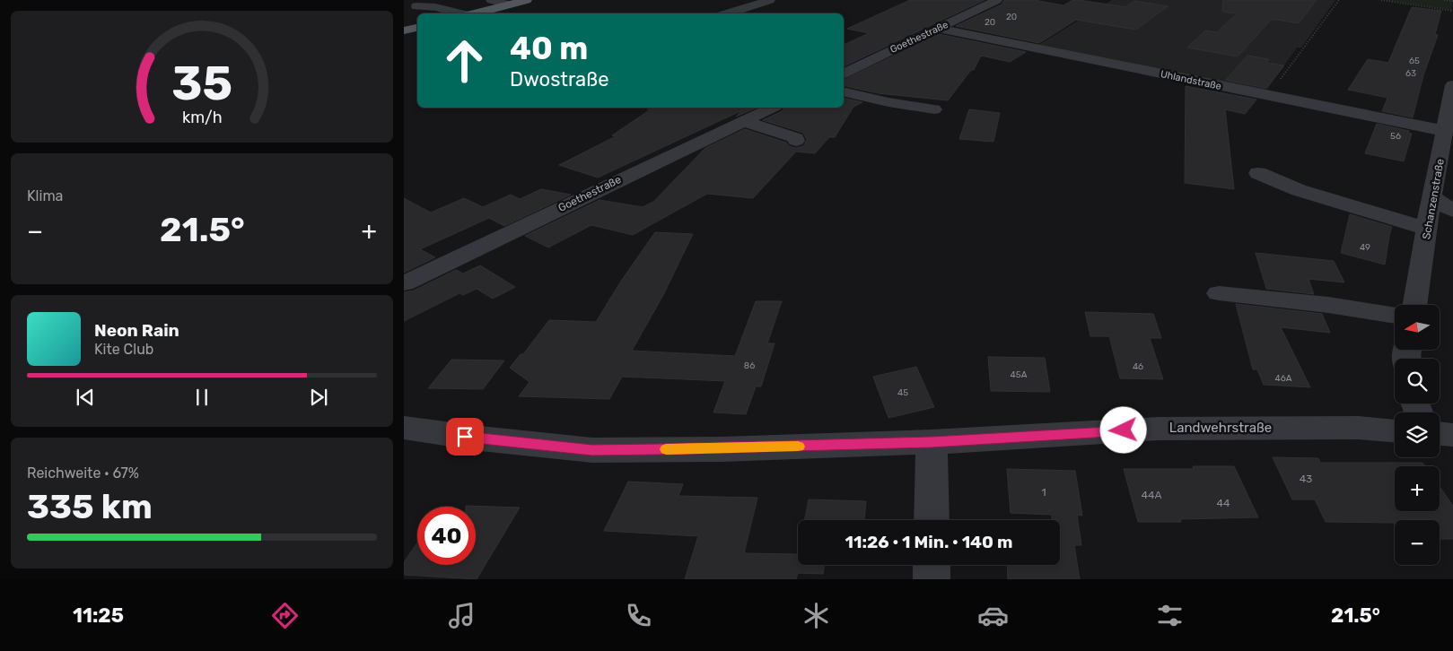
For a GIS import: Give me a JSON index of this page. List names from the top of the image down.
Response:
{
  "streets": {
    "street": [
      "Goethestraße",
      "Uhlandstraße",
      "Schanzenstraße",
      "Landwehrstraße"
    ]
  },
  "crossings": [
    ["Goethestraße", "Uhlandstraße"],
    ["Uhlandstraße", "Schanzenstraße"]
  ],
  "house_numbers": [
    "20",
    "20",
    "65",
    "63",
    "56",
    "49",
    "86",
    "46",
    "45A",
    "46A",
    "45",
    "43",
    "1",
    "44A",
    "44"
  ],
  "north": "left",
  "page": {
    "turn": ["40 m", "Dwostraße"],
    "tile": [
      "Klima",
      ["Reichweite · 67%", "335 km"]
    ],
    "heat": ["−", "21.5°", "+"],
    "map_buttons": ["+", "−"],
    "song": ["Neon Rain", "Kite Club"],
    "limit": "40",
    "trip": "11:26 · 1 Min. · 140 m",
    "tabs": ["11:25", "21.5°"],
    "gauge": ["35", "km/h"]
  }
}
